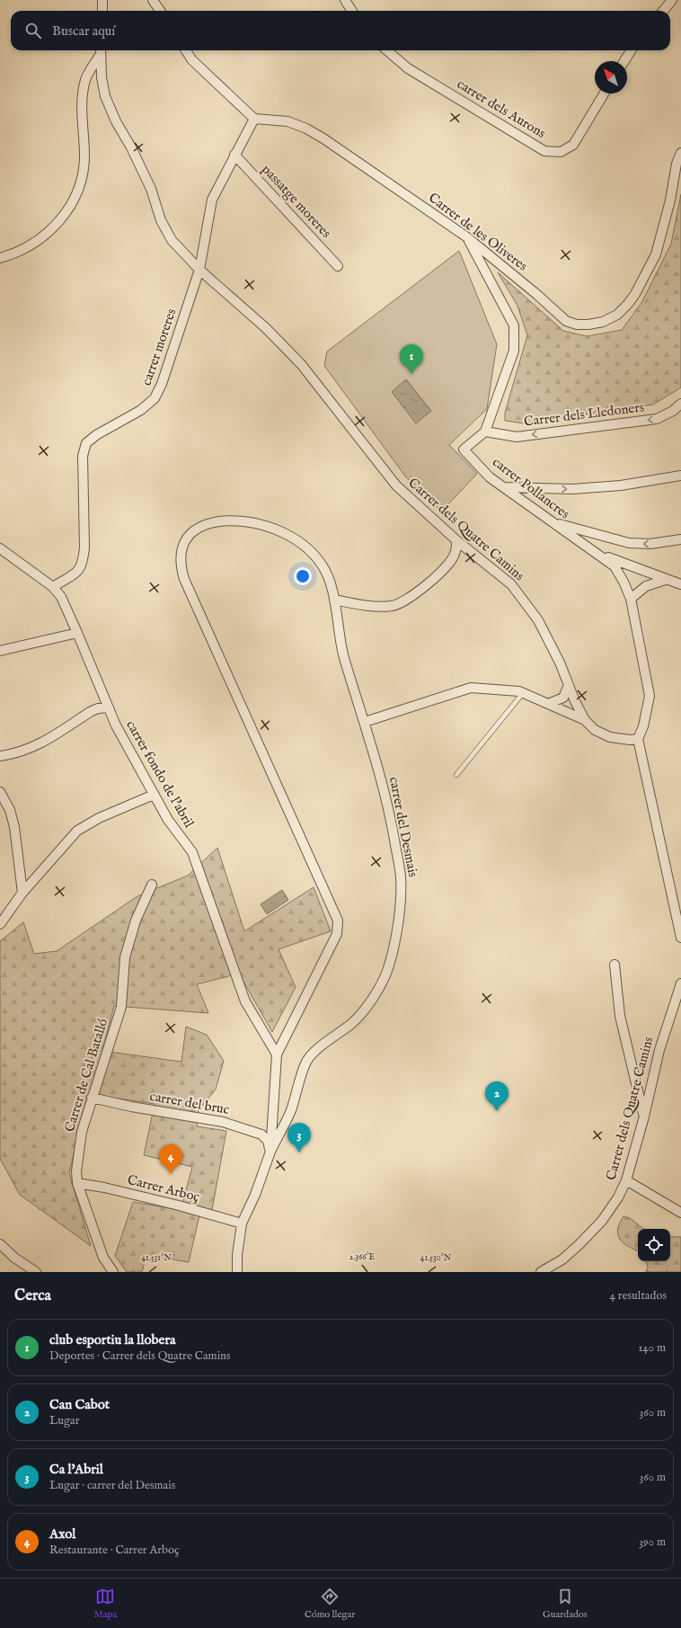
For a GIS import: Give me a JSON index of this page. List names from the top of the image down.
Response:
{
  "streets": {
    "street": [
      "carrer dels Aurons",
      "passatge moreres",
      "Carrer de les Oliveres",
      "carrer moreres",
      "Carrer dels Lledoners",
      "carrer Pollancres",
      "Carrer dels Quatre Camins",
      "carrer fondo de l'abril",
      "carrer del Desmais",
      "Carrer de Cal Batalló",
      "carrer del bruc",
      "Carrer Arboç"
    ]
  },
  "crossings": [
    ["passatge moreres", "carrer moreres"],
    ["Carrer de les Oliveres", "carrer moreres"],
    ["carrer moreres", "Carrer dels Quatre Camins"],
    ["carrer moreres", "carrer fondo de l'abril"],
    ["Carrer dels Lledoners", "carrer Pollancres"],
    ["carrer Pollancres", "Carrer dels Quatre Camins"],
    ["carrer fondo de l'abril", "carrer del Desmais"],
    ["carrer del Desmais", "carrer del bruc"],
    ["Carrer de Cal Batalló", "carrer del bruc"],
    ["Carrer de Cal Batalló", "Carrer Arboç"]
  ],
  "north": "top left",
  "page": {
    "search": "Buscar aquí",
    "pins": [
      "1",
      "2",
      "3",
      "4"
    ],
    "heading": ["Cerca", "4 resultados"],
    "list": [
      {
        "mark": "1",
        "name": "club esportiu la llobera",
        "note": "Deportes · Carrer dels Quatre Camins",
        "value": "140 m"
      },
      {
        "mark": "2",
        "name": "Can Cabot",
        "note": "Lugar",
        "value": "360 m"
      },
      {
        "mark": "3",
        "name": "Ca l'Abril",
        "note": "Lugar · carrer del Desmais",
        "value": "360 m"
      },
      {
        "mark": "4",
        "name": "Axol",
        "note": "Restaurante · Carrer Arboç",
        "value": "390 m"
      }
    ],
    "nav": ["Mapa", "Cómo llegar", "Guardados"]
  },
  "coordinates": ["2.366°E", "41.531°N", "41.530°N"]
}
